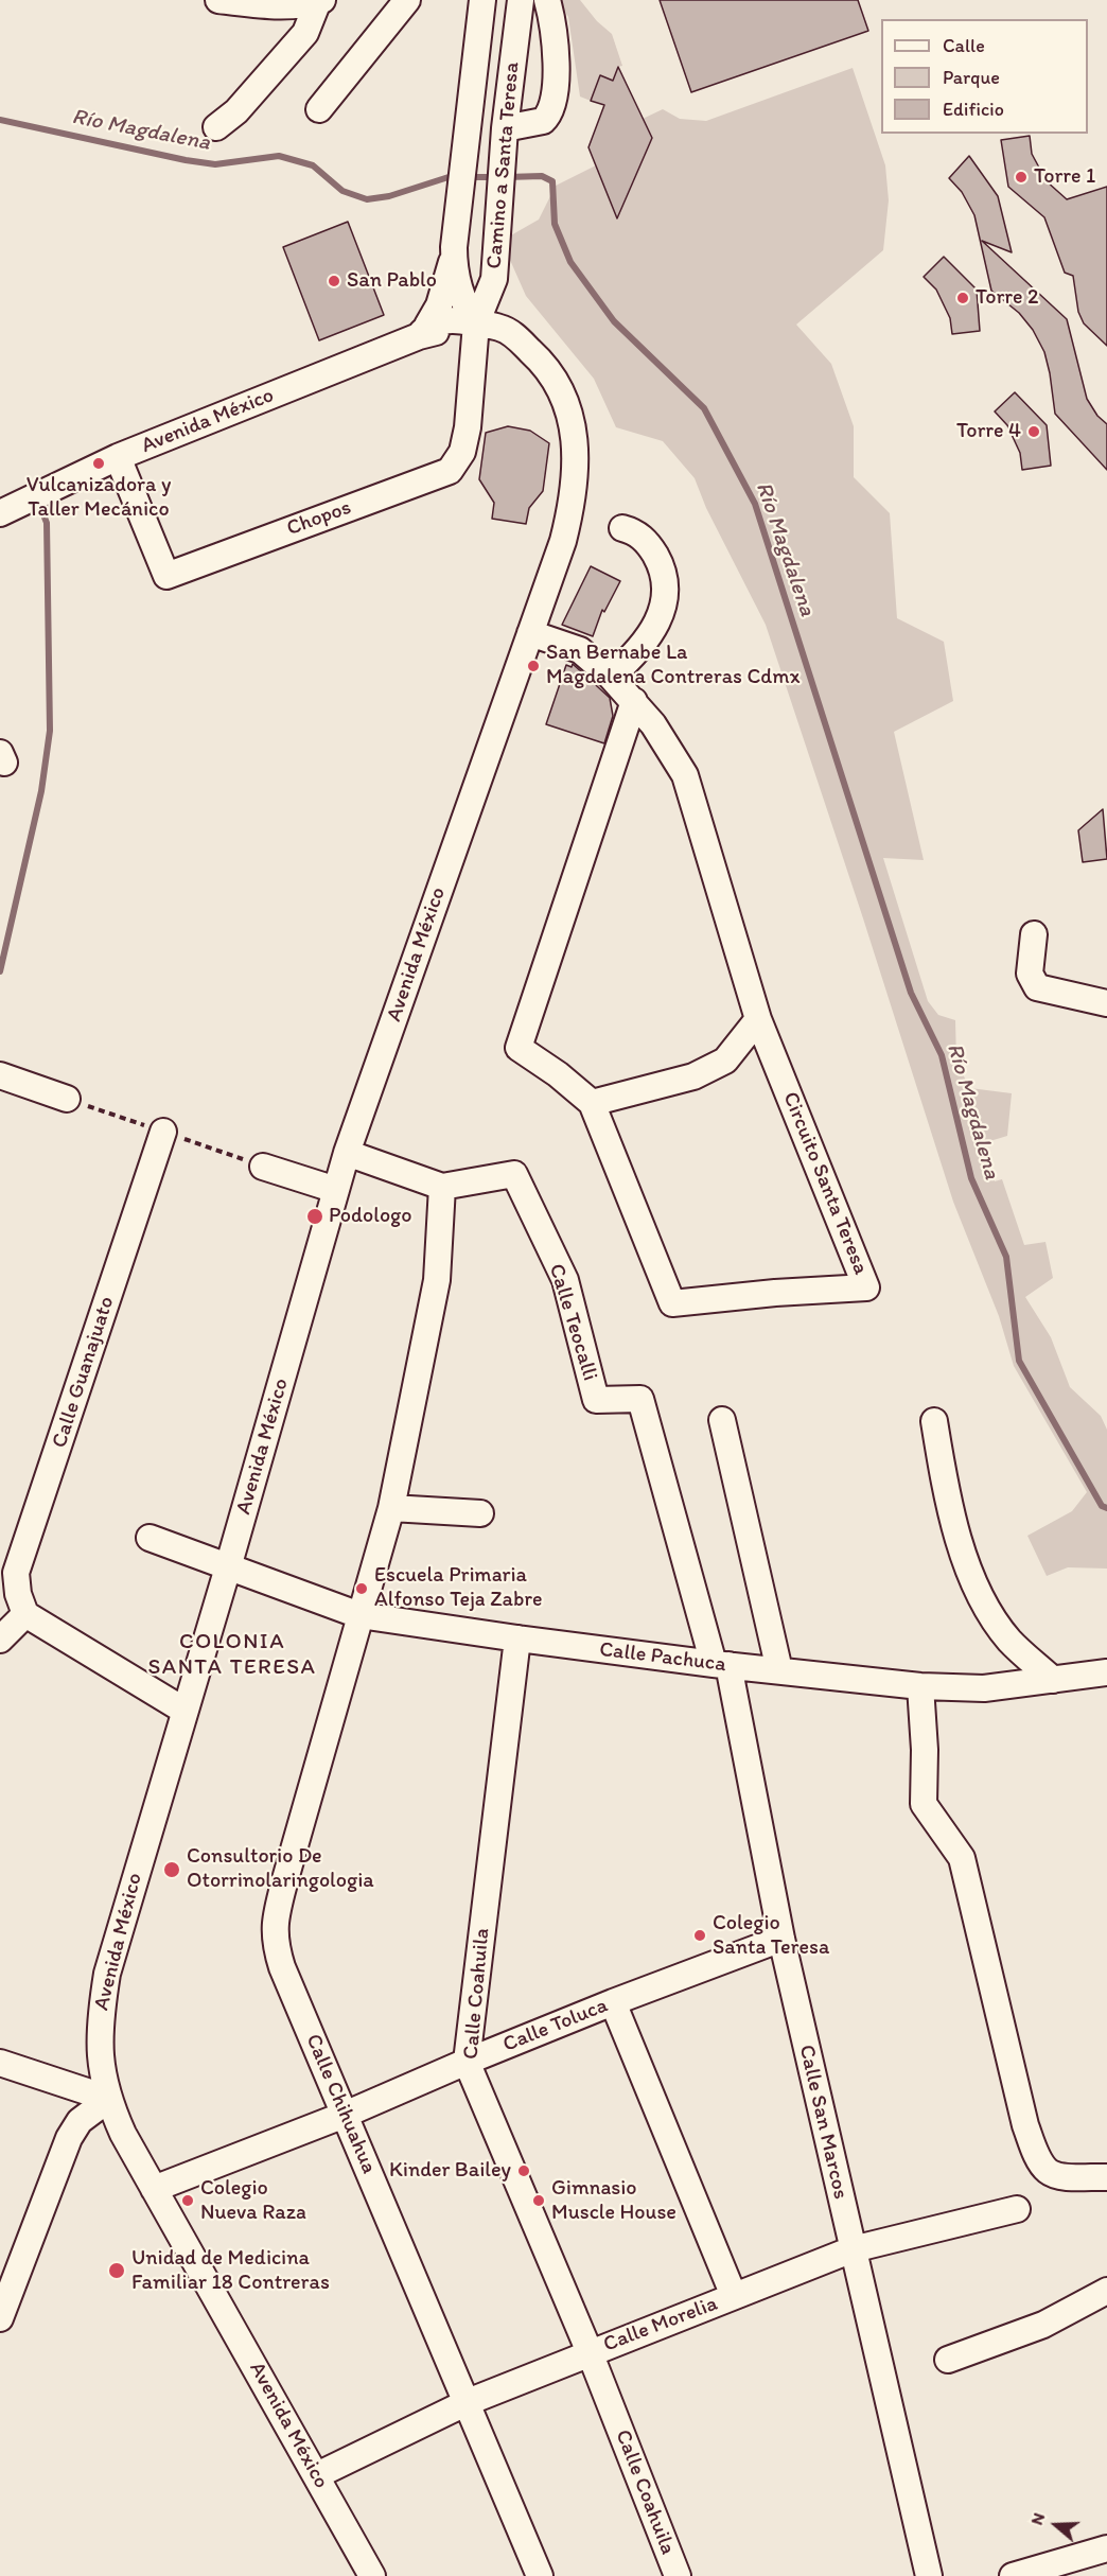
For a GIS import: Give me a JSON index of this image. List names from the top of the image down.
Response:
{
  "streets": {
    "street": [
      "Camino a Santa Teresa",
      "Avenida México",
      "Chopos",
      "Circuito Santa Teresa",
      "Calle Teocalli",
      "Calle Guanajuato",
      "Calle Pachuca",
      "Calle Coahuila",
      "Calle Toluca",
      "Calle Chihuahua",
      "Calle San Marcos",
      "Calle Morelia"
    ]
  },
  "crossings": [
    ["Camino a Santa Teresa", "Avenida México"],
    ["Camino a Santa Teresa", "Chopos"],
    ["Avenida México", "Chopos"],
    ["Avenida México", "Circuito Santa Teresa"],
    ["Avenida México", "Calle Pachuca"],
    ["Avenida México", "Calle Toluca"],
    ["Avenida México", "Calle Morelia"],
    ["Calle Teocalli", "Calle Chihuahua"],
    ["Calle Teocalli", "Calle San Marcos"],
    ["Calle Pachuca", "Calle Coahuila"],
    ["Calle Pachuca", "Calle Chihuahua"],
    ["Calle Pachuca", "Calle San Marcos"],
    ["Calle Coahuila", "Calle Toluca"],
    ["Calle Coahuila", "Calle Morelia"],
    ["Calle Toluca", "Calle Chihuahua"],
    ["Calle Toluca", "Calle San Marcos"],
    ["Calle Chihuahua", "Calle Morelia"],
    ["Calle San Marcos", "Calle Morelia"]
  ],
  "districts": ["COLONIA SANTA TERESA"],
  "water": ["Río Magdalena"],
  "places": [
    "Torre 1",
    "San Pablo",
    "Torre 2",
    "Torre 4",
    "Vulcanizadora y Taller Mecánico",
    "San Bernabe La Magdalena Contreras Cdmx",
    "Podologo",
    "Escuela Primaria Alfonso Teja Zabre",
    "Consultorio De Otorrinolaringologia",
    "Colegio Santa Teresa",
    "Kinder Bailey",
    "Colegio Nueva Raza",
    "Gimnasio Muscle House",
    "Unidad de Medicina Familiar 18 Contreras"
  ],
  "legend": ["Calle", "Parque", "Edificio"],
  "north": "left"
}
